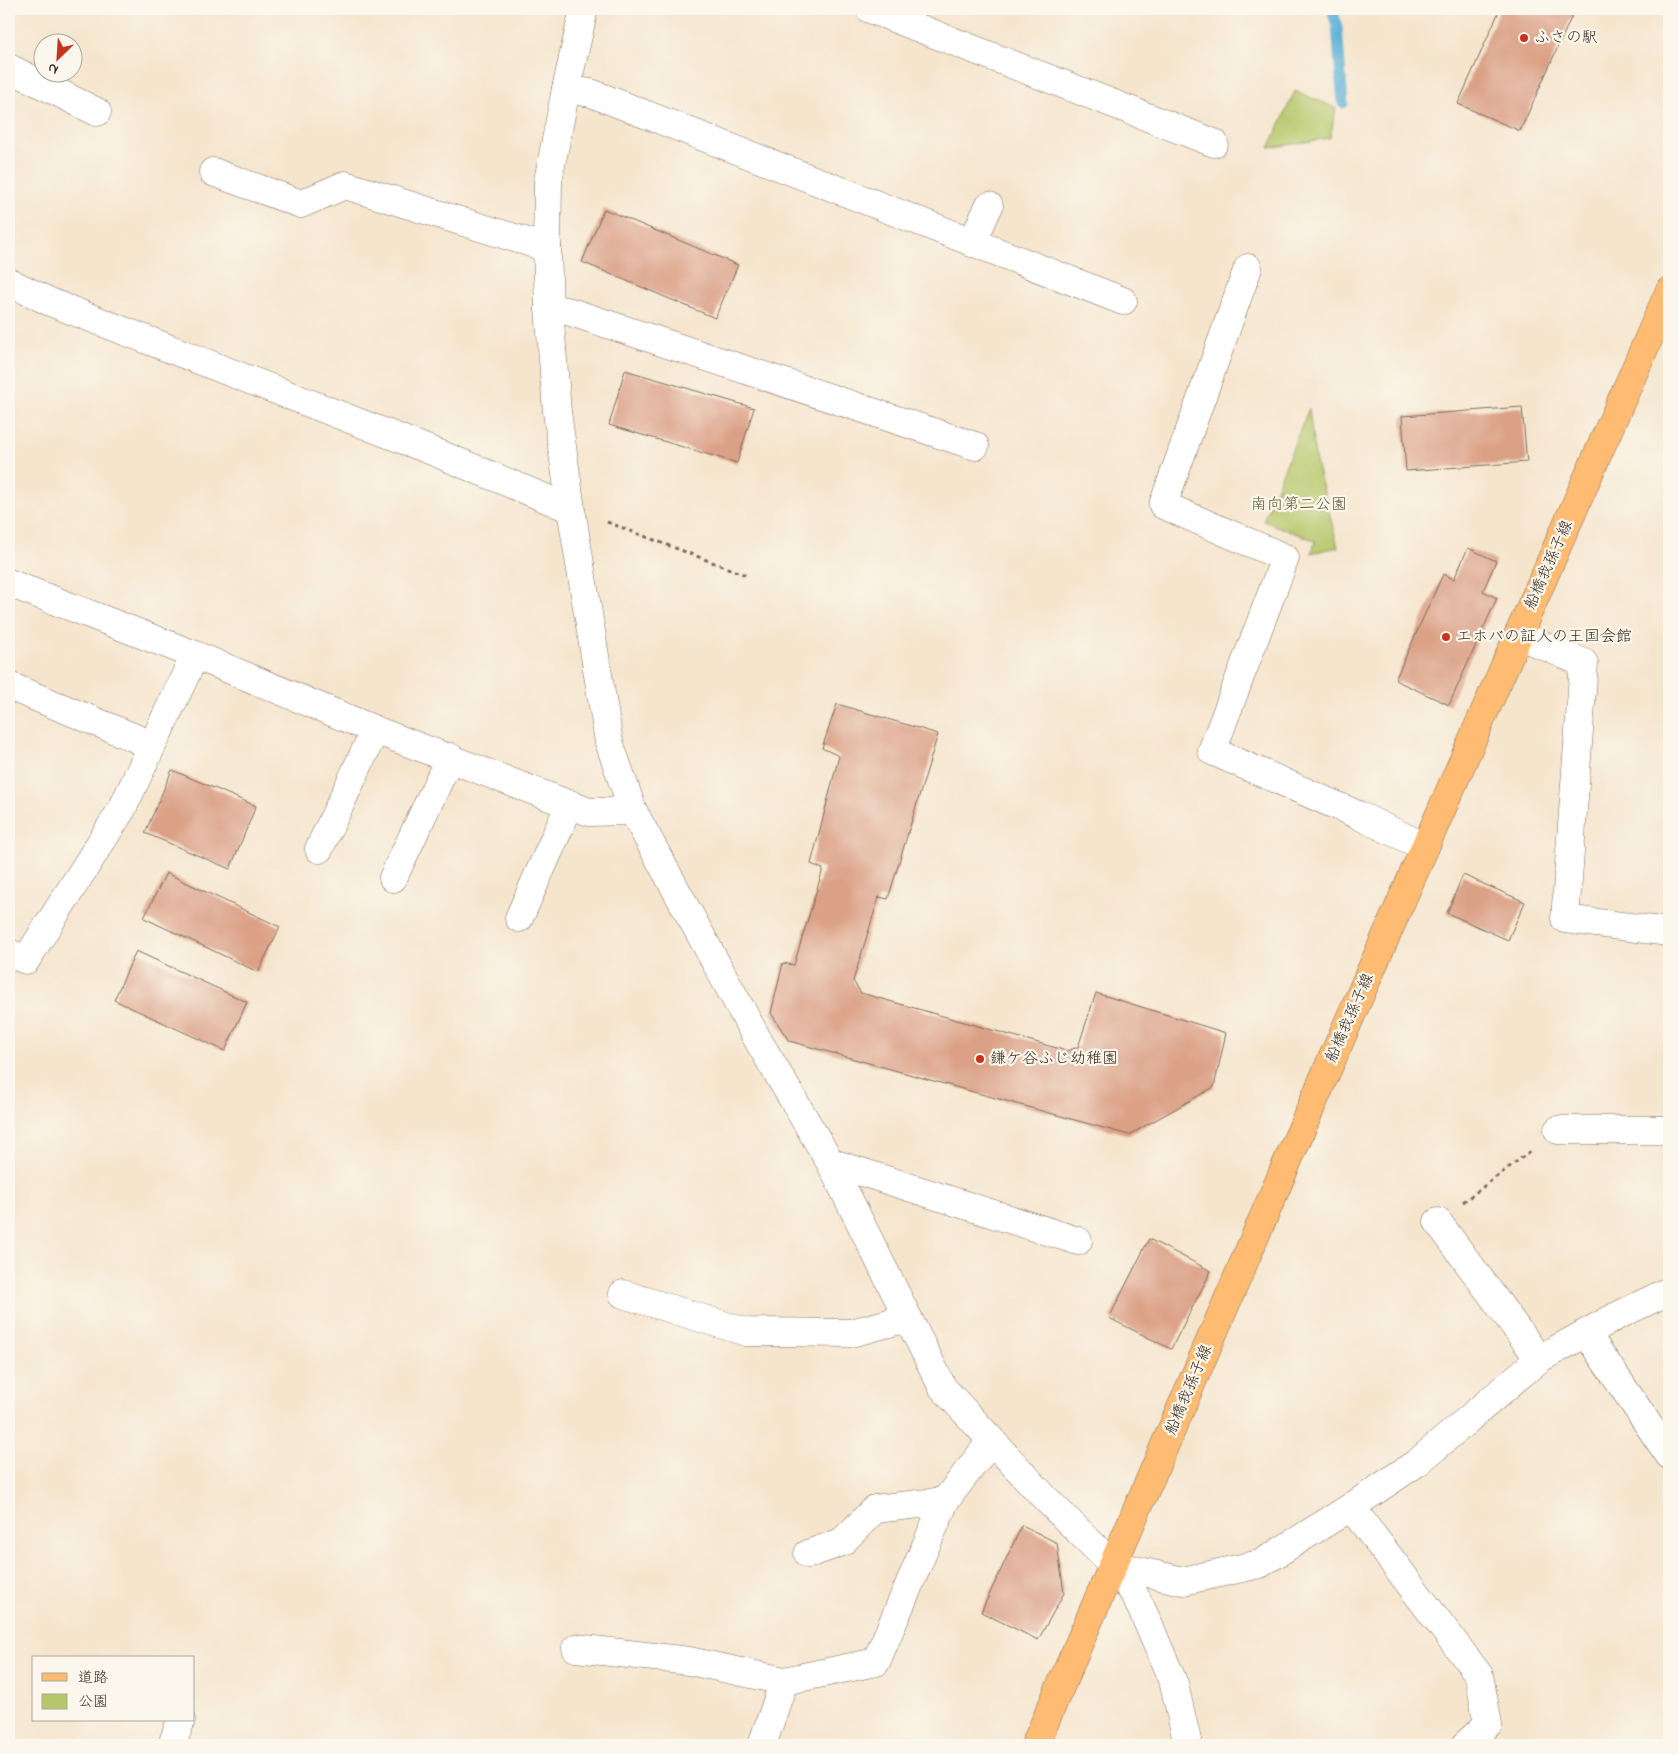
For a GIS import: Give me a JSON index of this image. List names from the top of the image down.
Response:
{
  "streets": {
    "main road": ["船橋我孫子線"]
  },
  "parks": ["南向第二公園"],
  "places": ["ふさの駅", "エホバの証人の王国会館", "鎌ケ谷ふじ幼稚園"],
  "legend": ["道路", "公園"],
  "north": "bottom left"
}
